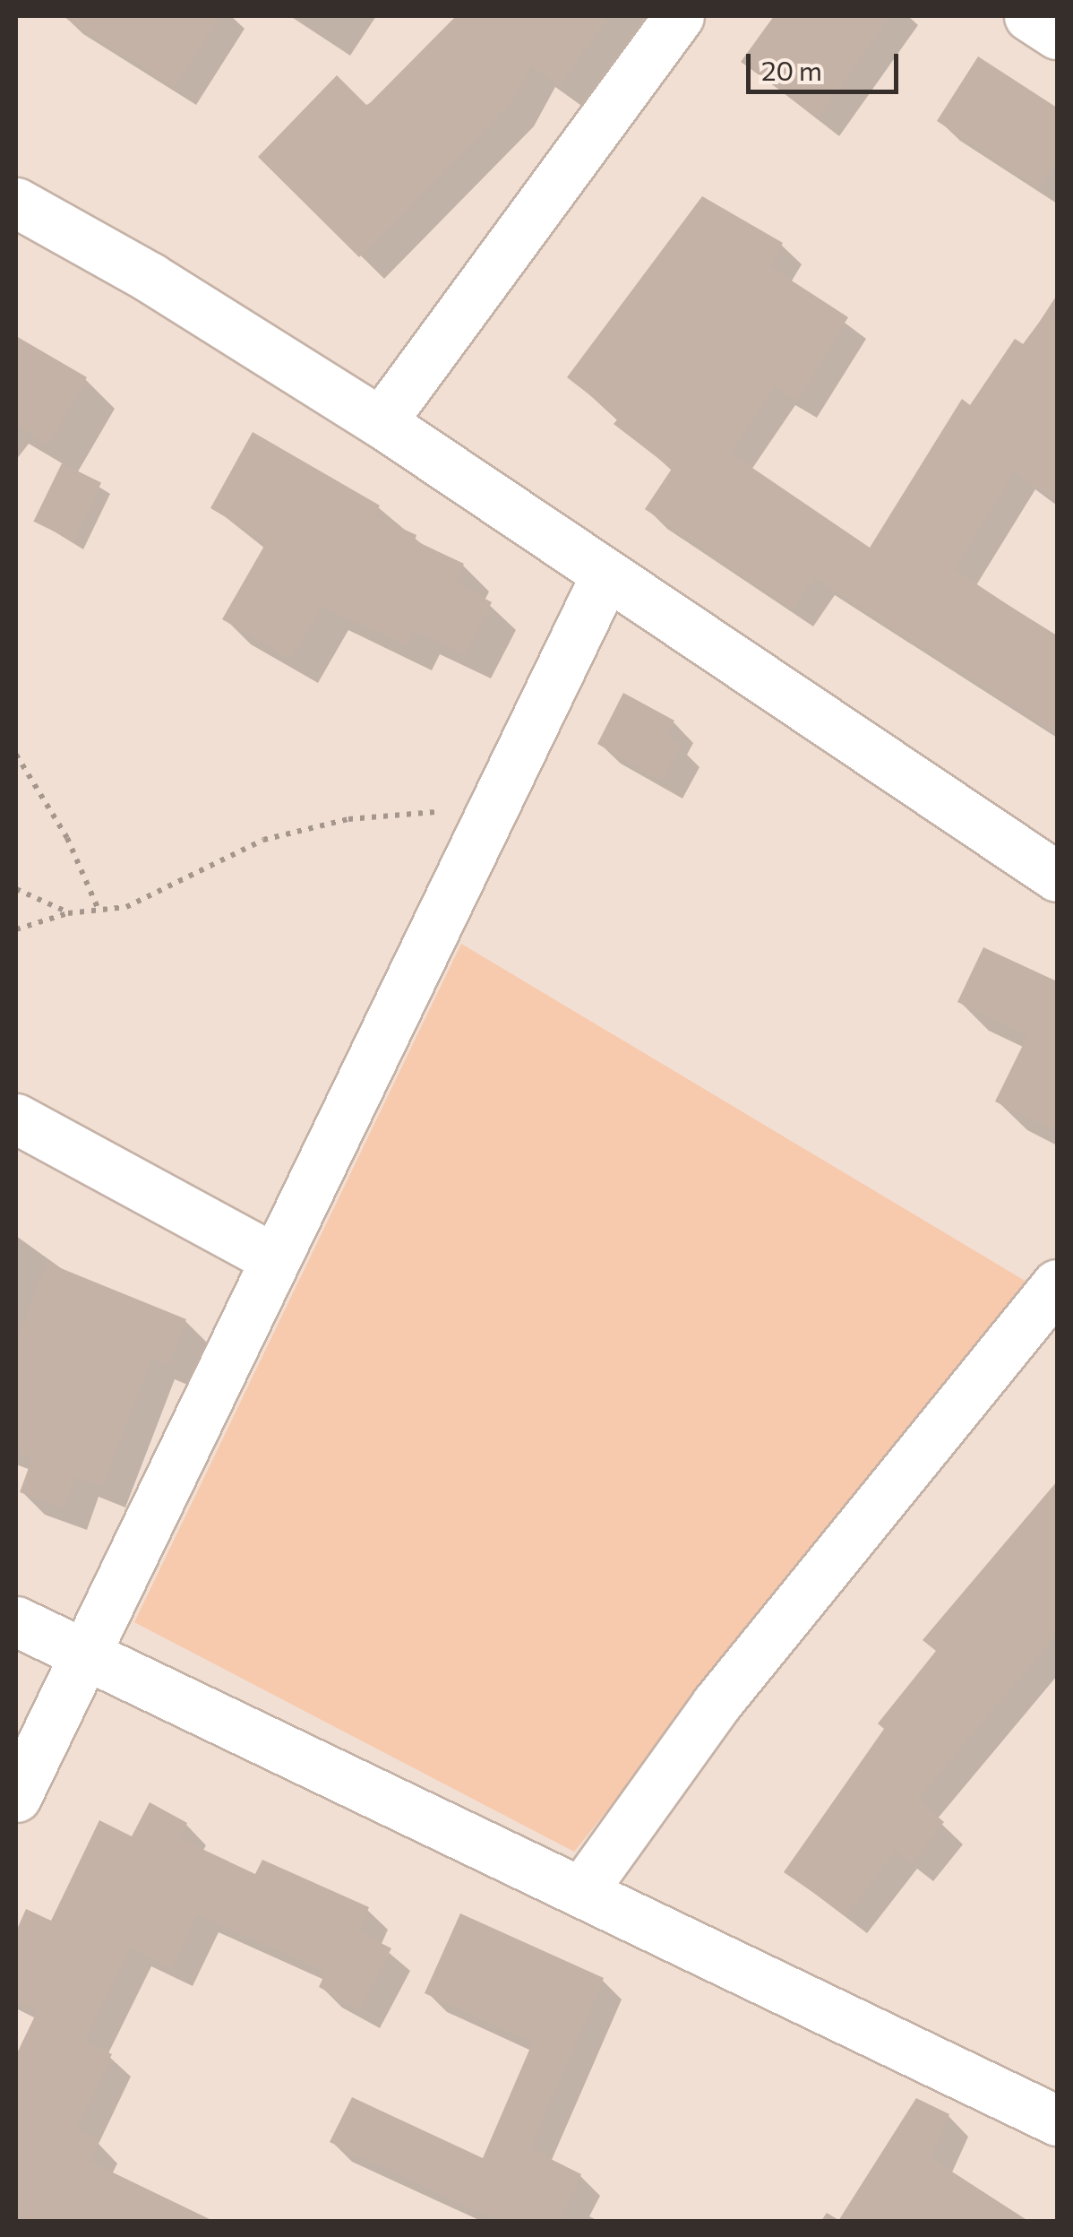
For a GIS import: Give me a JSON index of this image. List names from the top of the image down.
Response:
{
  "scale_bar": "20 m"
}
